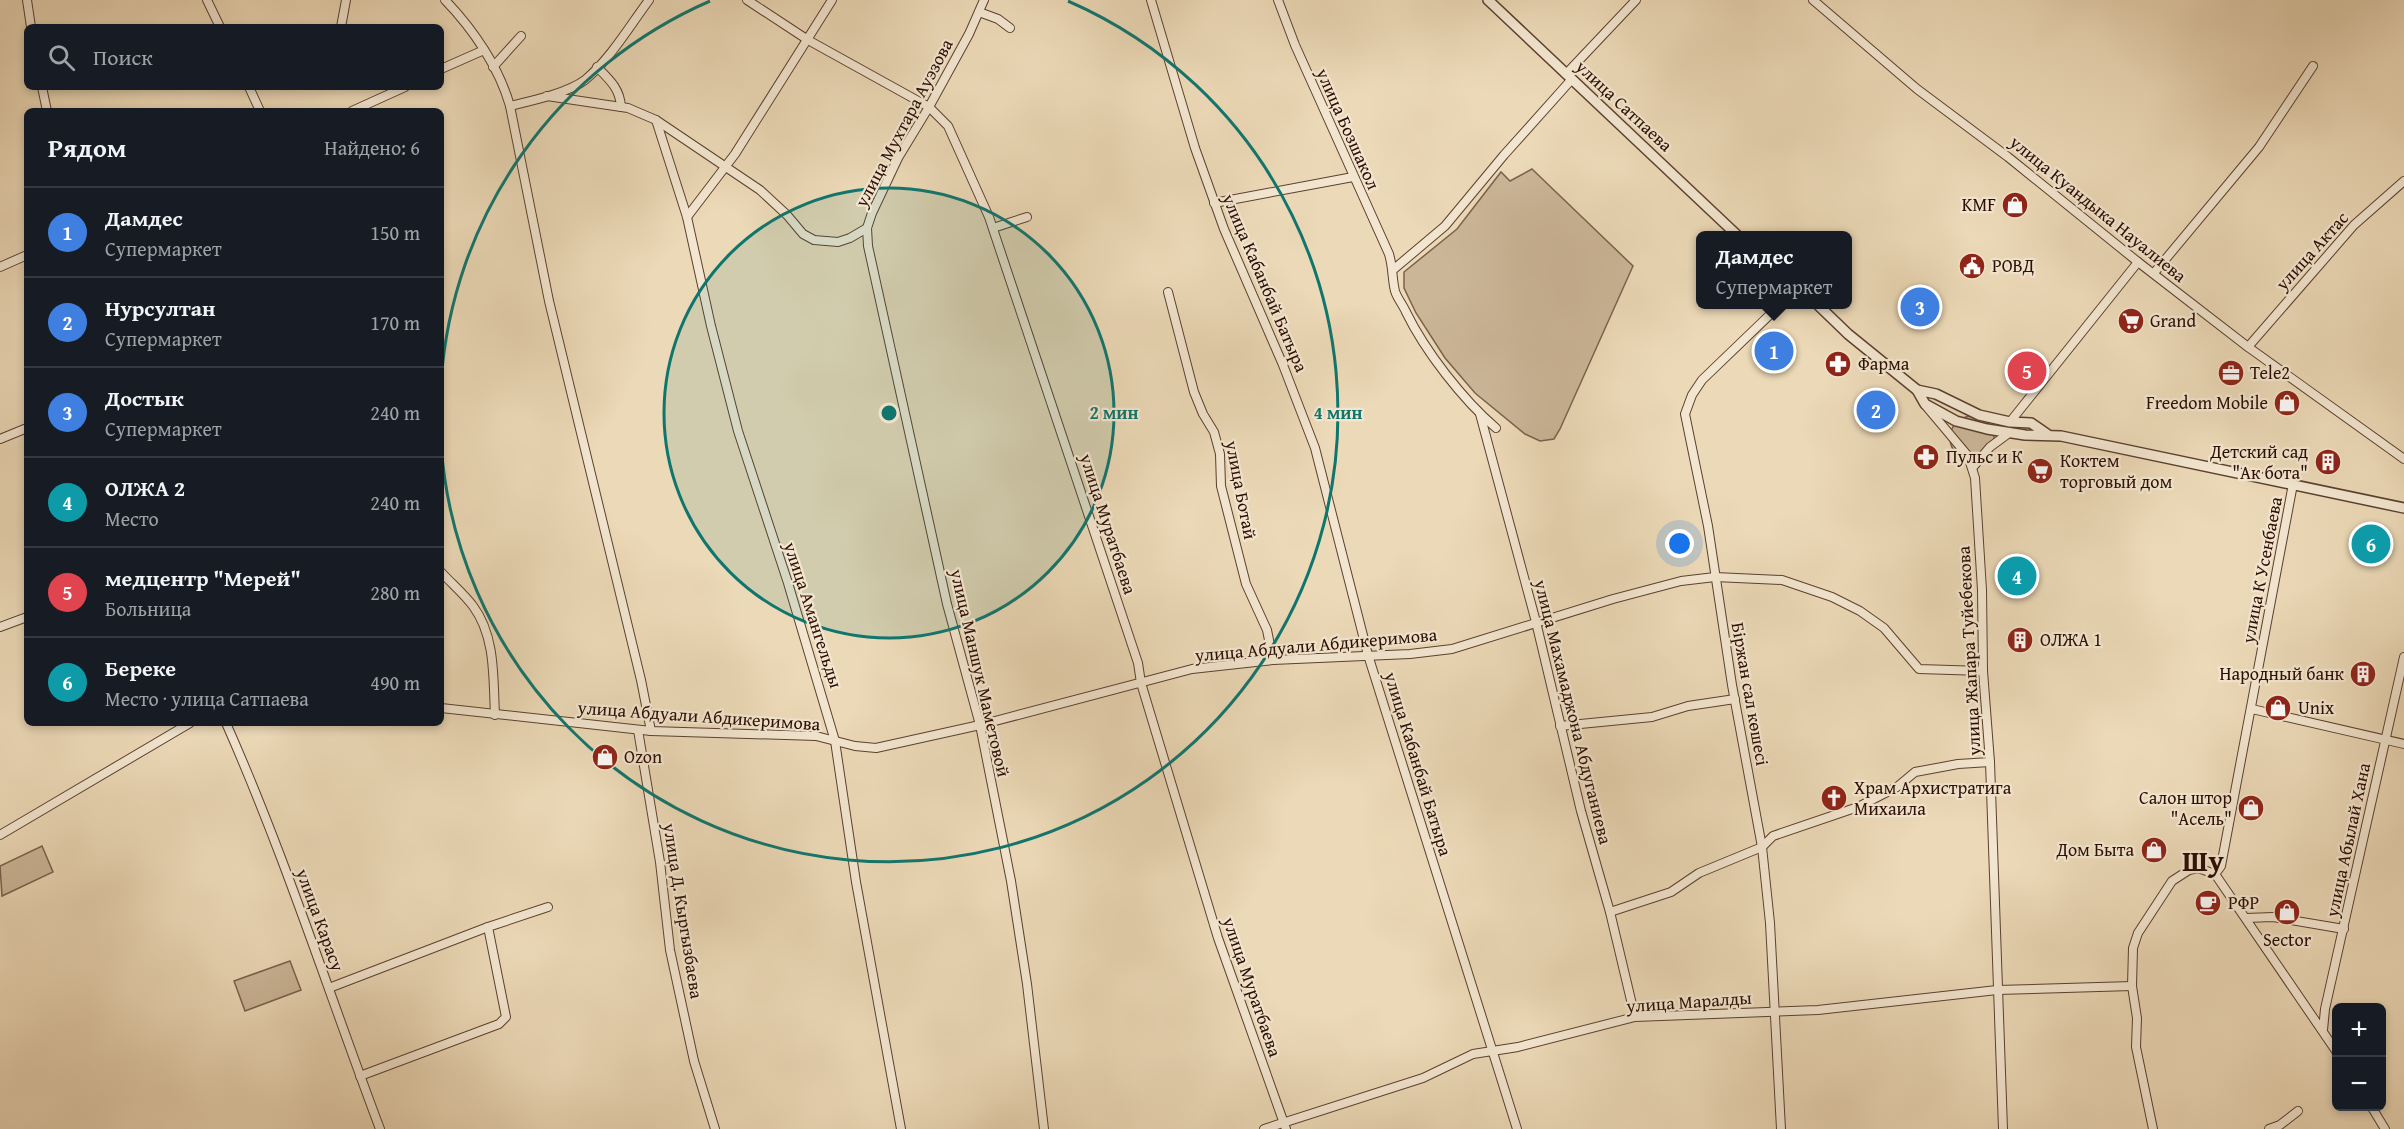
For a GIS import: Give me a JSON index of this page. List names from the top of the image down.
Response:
{
  "streets": {
    "street": [
      "улица Сатпаева",
      "улица Мухтара Ауэзова",
      "улица Бозшакол",
      "улица Куандыка Науалиева",
      "улица Актас",
      "улица Кабанбай Батыра",
      "улица Ботай",
      "улица Муратбаева",
      "улица К Усенбаева",
      "улица Амангельды",
      "улица Абдуали Абдикеримова",
      "улица Жапара Туйебекова",
      "улица Маншук Маметовой",
      "Біржан сал көшесі",
      "улица Махамаджона Абдуганиева",
      "улица Абылай Хана",
      "улица Д. Кыргызбаева",
      "улица Карасу",
      "улица Маралды"
    ]
  },
  "crossings": [
    ["улица Мухтара Ауэзова", "улица Муратбаева"],
    ["улица Мухтара Ауэзова", "улица Маншук Маметовой"],
    ["улица Бозшакол", "улица Махамаджона Абдуганиева"],
    ["улица Куандыка Науалиева", "улица Актас"],
    ["улица Кабанбай Батыра", "улица Абдуали Абдикеримова"],
    ["улица Кабанбай Батыра", "улица Маралды"],
    ["улица Ботай", "улица Абдуали Абдикеримова"],
    ["улица Муратбаева", "улица Абдуали Абдикеримова"],
    ["улица Муратбаева", "улица Маралды"],
    ["улица Амангельды", "улица Абдуали Абдикеримова"],
    ["улица Абдуали Абдикеримова", "улица Жапара Туйебекова"],
    ["улица Абдуали Абдикеримова", "улица Маншук Маметовой"],
    ["улица Абдуали Абдикеримова", "Біржан сал көшесі"],
    ["улица Абдуали Абдикеримова", "улица Махамаджона Абдуганиева"],
    ["улица Абдуали Абдикеримова", "улица Д. Кыргызбаева"],
    ["улица Жапара Туйебекова", "улица Маралды"],
    ["Біржан сал көшесі", "улица Маралды"],
    ["улица Махамаджона Абдуганиева", "улица Маралды"]
  ],
  "districts": ["Шу"],
  "places": {
    "shop": [
      "KMF",
      "Freedom Mobile",
      "Unix",
      "Ozon",
      "Салон штор \"Асель\"",
      "Дом Быта",
      "Sector"
    ],
    "public building": ["РОВД"],
    "supermarket": ["Grand", "Коктем торговый дом"],
    "pharmacy": ["Фарма", "Пульс и К"],
    "office": ["Tele2"],
    "building": ["Детский сад \"Ак бота\"", "ОЛЖА 1", "Народный банк"],
    "church": ["Храм Архистратига Михаила"],
    "cafe": ["РФР"]
  },
  "page": {
    "search": "Поиск",
    "heading": ["Рядом", "Найдено: 6"],
    "list": [
      {
        "mark": "1",
        "name": "Дамдес",
        "note": "Супермаркет",
        "value": "150 m"
      },
      {
        "mark": "2",
        "name": "Нурсултан",
        "note": "Супермаркет",
        "value": "170 m"
      },
      {
        "mark": "3",
        "name": "Достык",
        "note": "Супермаркет",
        "value": "240 m"
      },
      {
        "mark": "4",
        "name": "ОЛЖА 2",
        "note": "Место",
        "value": "240 m"
      },
      {
        "mark": "5",
        "name": "медцентр \"Мерей\"",
        "note": "Больница",
        "value": "280 m"
      },
      {
        "mark": "6",
        "name": "Береке",
        "note": "Место · улица Сатпаева",
        "value": "490 m"
      }
    ],
    "popup": ["Дамдес", "Супермаркет"],
    "pins": [
      "3",
      "1",
      "5",
      "2",
      "6",
      "4"
    ],
    "map_buttons": ["+", "−"]
  },
  "rings": ["2 мин", "4 мин"]
}
